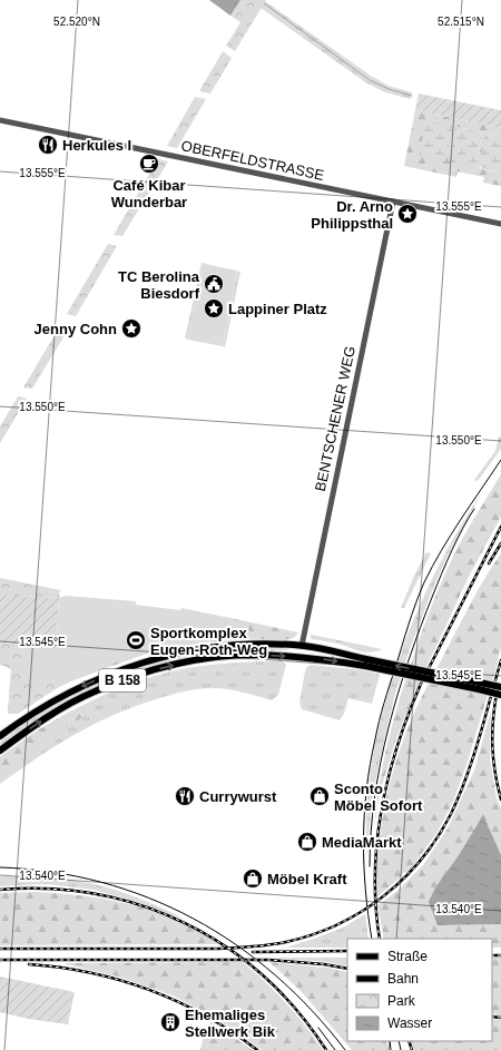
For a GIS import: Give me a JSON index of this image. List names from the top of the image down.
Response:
{
  "streets": {
    "main road": ["B 158"],
    "street": ["OBERFELDSTRASSE", "BENTSCHENER WEG"]
  },
  "crossings": [
    ["OBERFELDSTRASSE", "BENTSCHENER WEG"],
    ["BENTSCHENER WEG", "B 158"]
  ],
  "places": {
    "restaurant": ["Herkules I", "Currywurst"],
    "cafe": ["Café Kibar Wunderbar"],
    "place": ["Dr. Arno Philippsthal", "Lappiner Platz", "Jenny Cohn"],
    "public building": ["TC Berolina Biesdorf"],
    "sports": ["Sportkomplex Eugen-Roth-Weg"],
    "shop": ["Sconto Möbel Sofort", "MediaMarkt", "Möbel Kraft"],
    "building": ["Ehemaliges Stellwerk Bik"]
  },
  "legend": [
    "Straße",
    "Bahn",
    "Park",
    "Wasser"
  ],
  "coordinates": [
    "52.520°N",
    "52.515°N",
    "13.555°E",
    "13.550°E",
    "13.545°E",
    "13.540°E"
  ]
}
